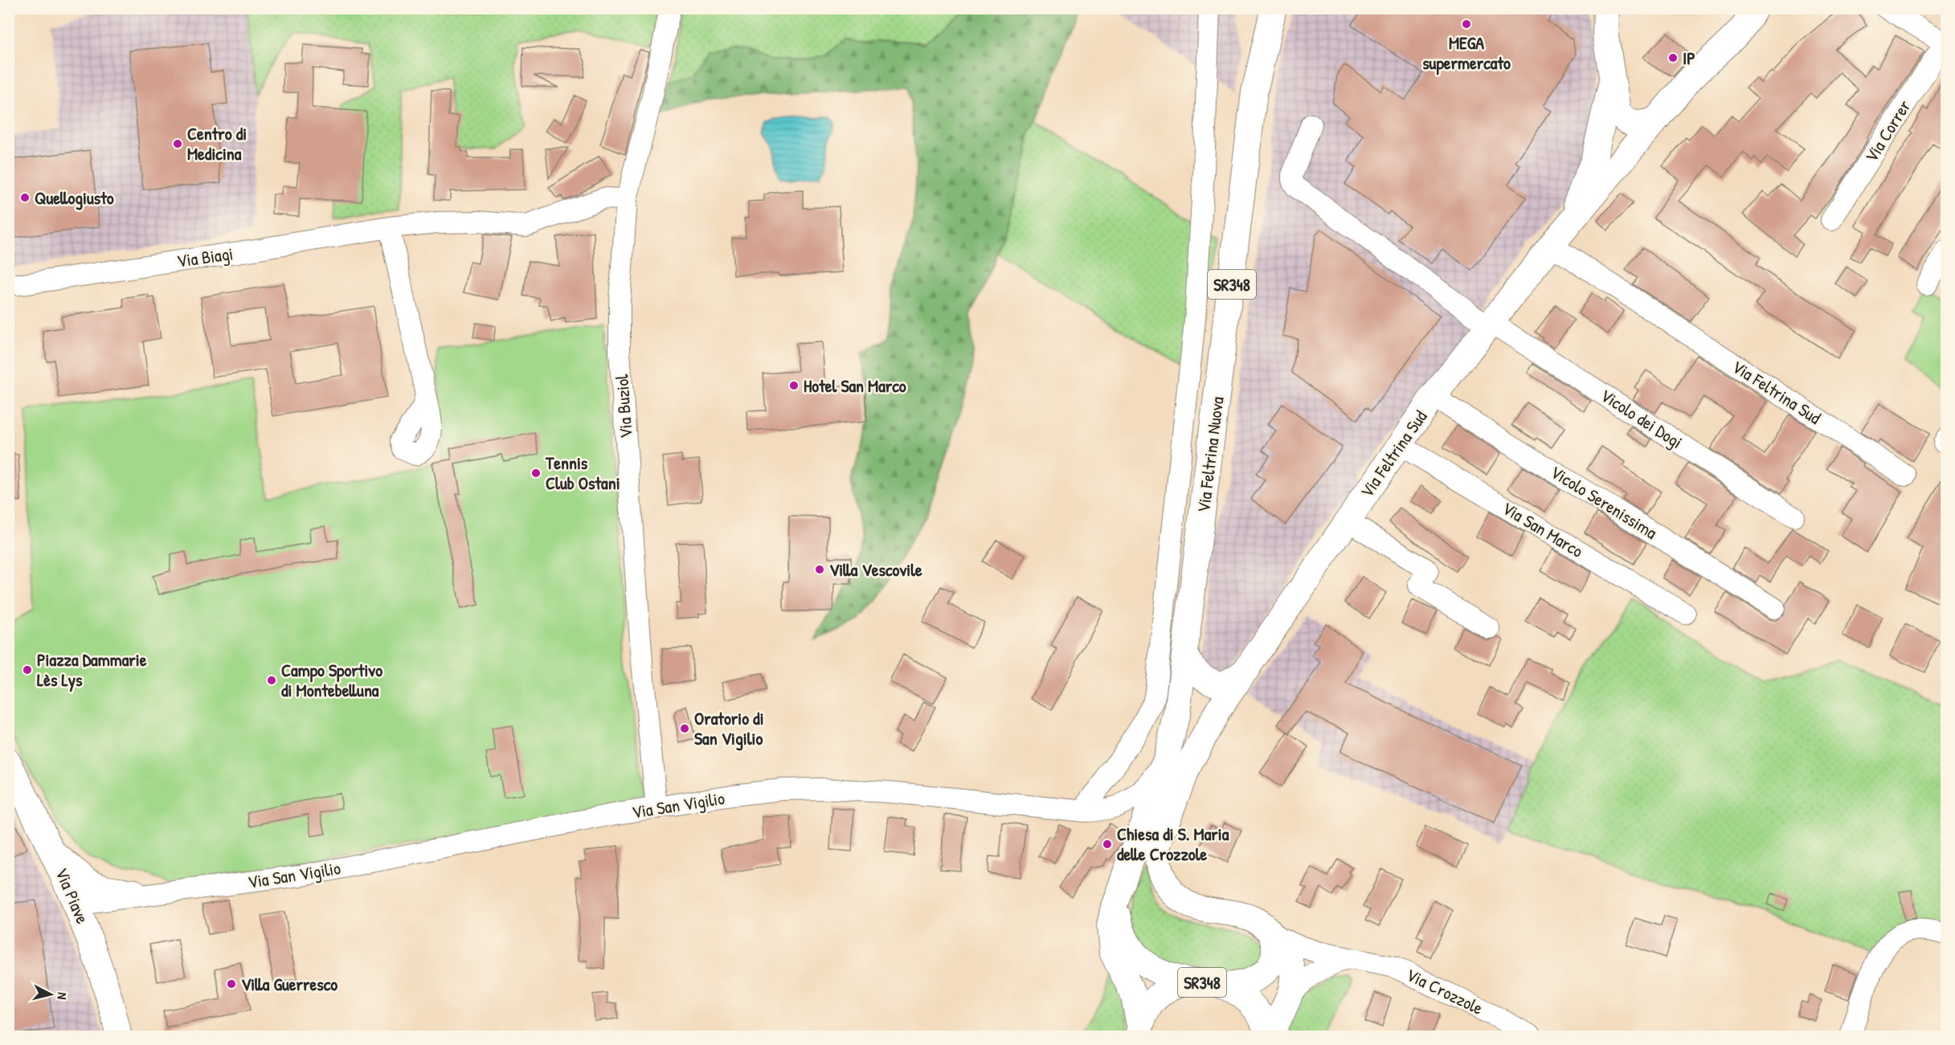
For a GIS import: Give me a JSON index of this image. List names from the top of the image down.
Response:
{
  "streets": {
    "main road": [
      "SR348",
      "Via Feltrina Sud",
      "Via Feltrina Nuova",
      "Via Piave"
    ],
    "street": [
      "Via Correr",
      "Via Biagi",
      "Via Buziol",
      "Vicolo dei Dogi",
      "Vicolo Serenissima",
      "Via San Marco",
      "Via San Vigilio",
      "Via Crozzole"
    ]
  },
  "crossings": [
    ["Via Biagi", "Via Buziol"],
    ["SR348", "Via Feltrina Nuova"],
    ["Via Feltrina Sud", "Vicolo dei Dogi"],
    ["Via Feltrina Sud", "Via Feltrina Nuova"],
    ["Via Feltrina Sud", "Vicolo Serenissima"],
    ["Via Feltrina Sud", "Via San Marco"],
    ["Via Feltrina Sud", "Via Crozzole"],
    ["Via Buziol", "Via San Vigilio"],
    ["Via Feltrina Nuova", "Via San Vigilio"],
    ["Via San Vigilio", "Via Piave"]
  ],
  "places": [
    "MEGA supermercato",
    "IP",
    "Centro di Medicina",
    "Quellogiusto",
    "Hotel San Marco",
    "Tennis Club Ostani",
    "Villa Vescovile",
    "Piazza Dammarie Lès Lys",
    "Campo Sportivo di Montebelluna",
    "Oratorio di San Vigilio",
    "Chiesa di S. Maria delle Crozzole",
    "Villa Guerresco"
  ],
  "north": "right"
}
